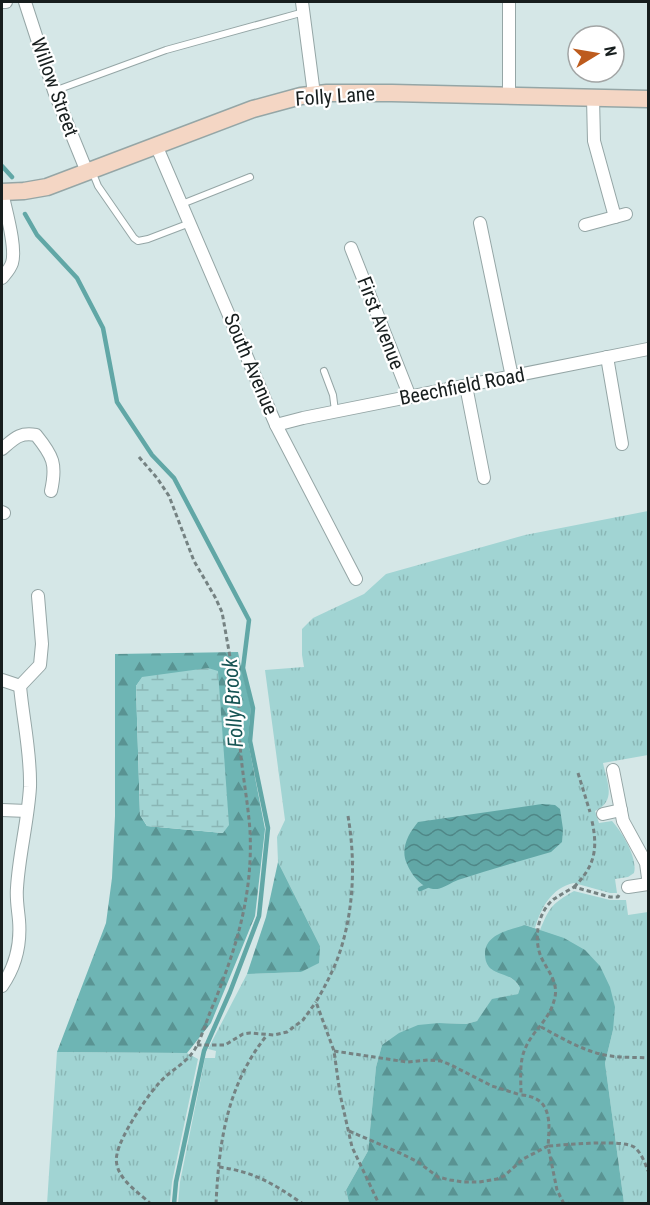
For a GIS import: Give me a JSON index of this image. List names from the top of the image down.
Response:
{
  "streets": {
    "main road": ["Folly Lane"],
    "street": [
      "Willow Street",
      "First Avenue",
      "South Avenue",
      "Beechfield Road"
    ]
  },
  "crossings": [
    ["Willow Street", "Folly Lane"],
    ["Folly Lane", "South Avenue"],
    ["First Avenue", "Beechfield Road"],
    ["South Avenue", "Beechfield Road"]
  ],
  "water": ["Folly Brook"],
  "north": "right"
}
